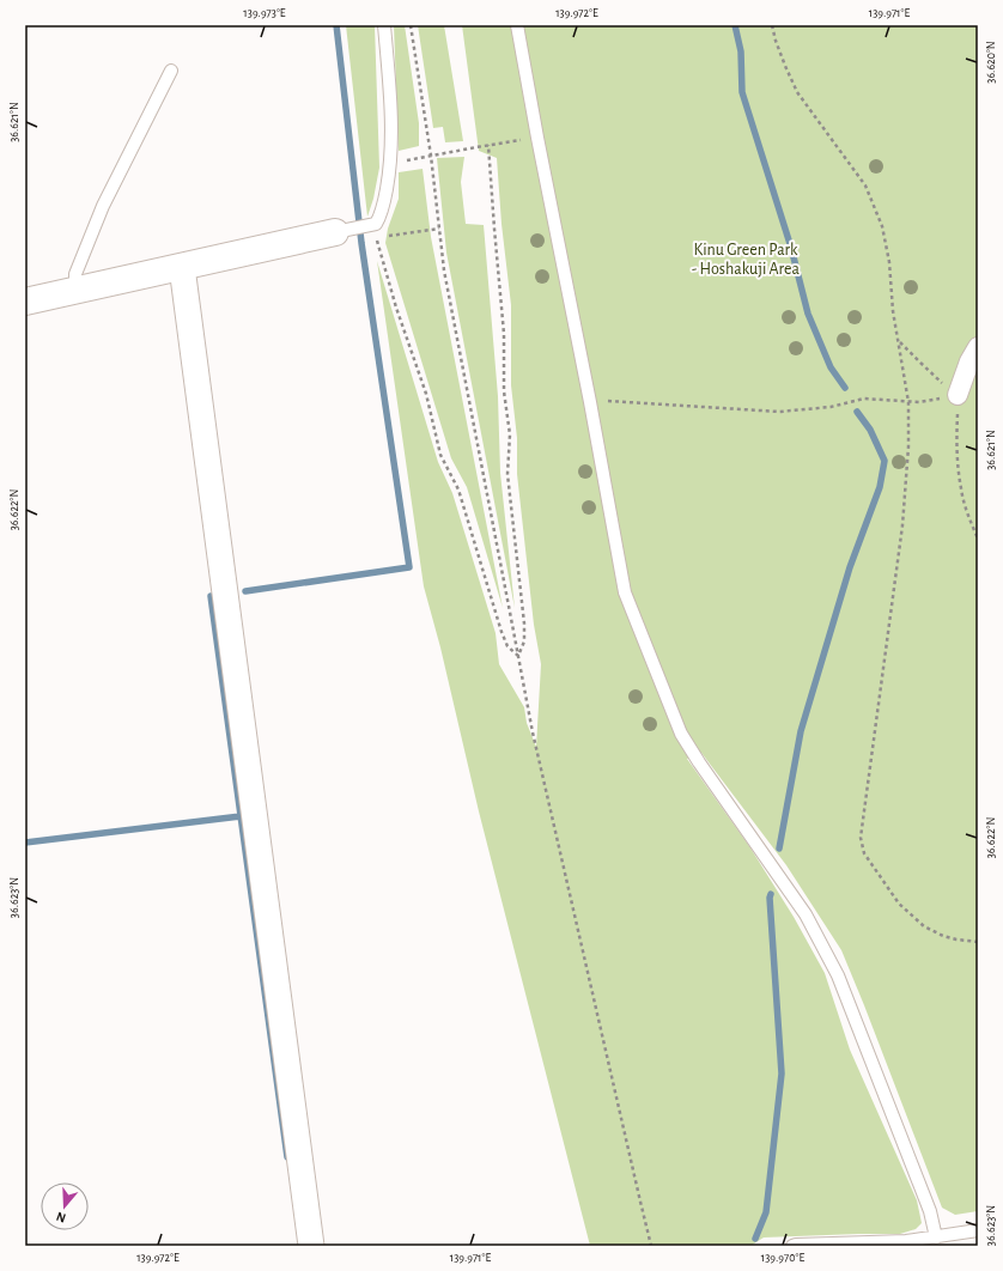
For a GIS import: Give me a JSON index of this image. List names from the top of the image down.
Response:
{
  "parks": ["Kinu Green Park - Hoshakuji Area"],
  "north": "bottom",
  "coordinates": [
    "139.973°E",
    "139.972°E",
    "139.971°E",
    "36.620°N",
    "36.621°N",
    "36.622°N",
    "36.623°N",
    "139.970°E"
  ]
}
